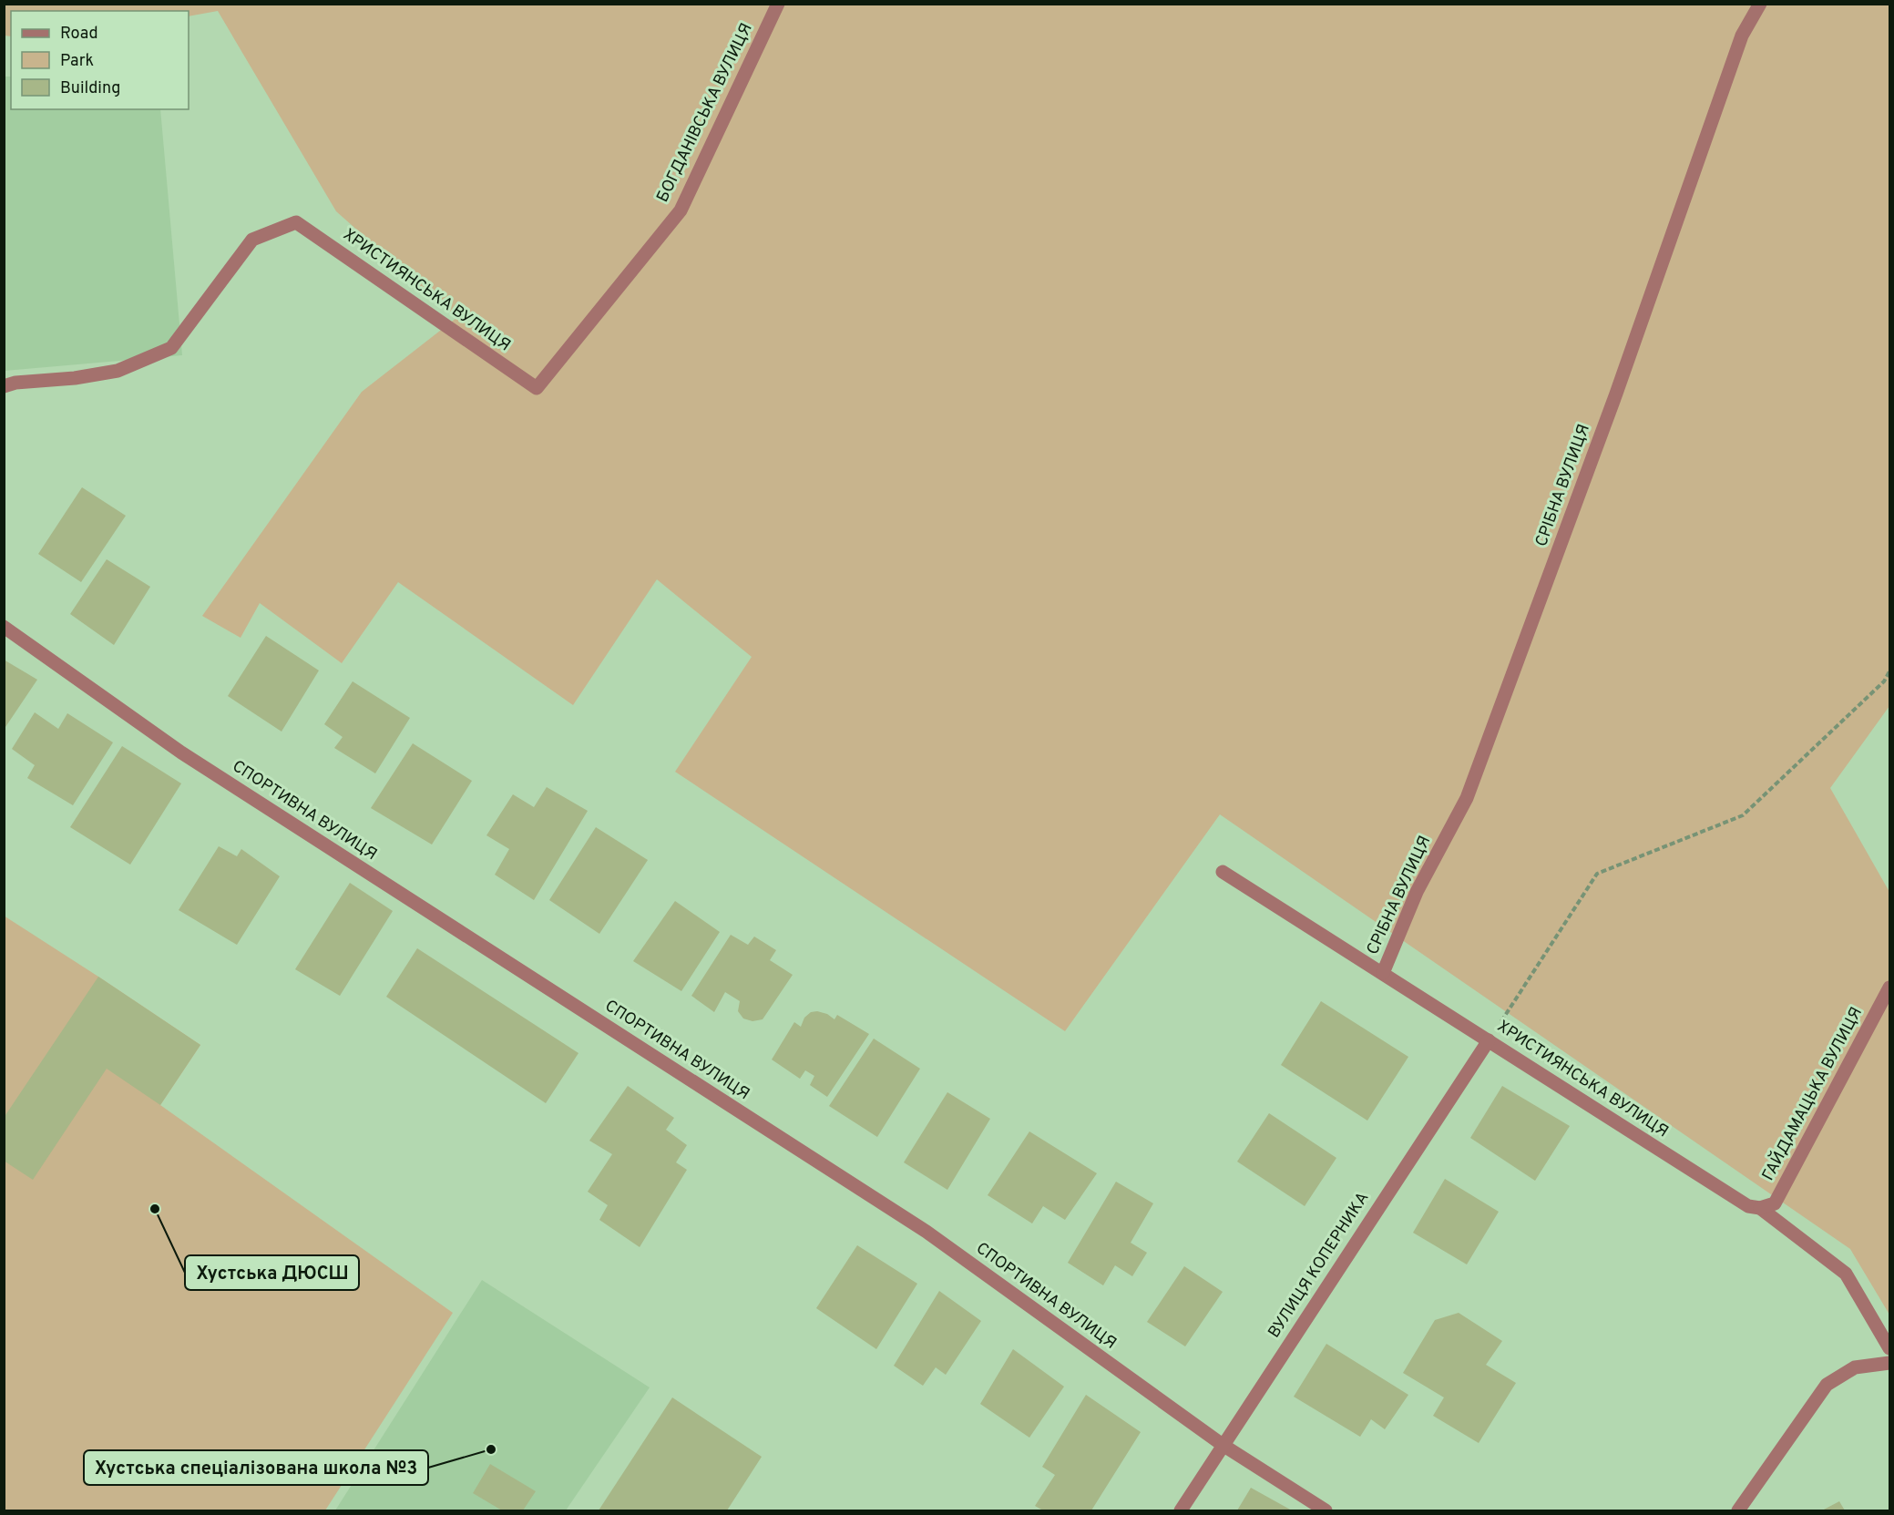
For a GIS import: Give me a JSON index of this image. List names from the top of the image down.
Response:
{
  "streets": {
    "street": [
      "БОГДАНІВСЬКА ВУЛИЦЯ",
      "ХРИСТИЯНСЬКА ВУЛИЦЯ",
      "СРІБНА ВУЛИЦЯ",
      "СПОРТИВНА ВУЛИЦЯ",
      "ГАЙДАМАЦЬКА ВУЛИЦЯ",
      "ВУЛИЦЯ КОПЕРНИКА"
    ]
  },
  "crossings": [
    ["БОГДАНІВСЬКА ВУЛИЦЯ", "ХРИСТИЯНСЬКА ВУЛИЦЯ"],
    ["ХРИСТИЯНСЬКА ВУЛИЦЯ", "СРІБНА ВУЛИЦЯ"],
    ["ХРИСТИЯНСЬКА ВУЛИЦЯ", "ГАЙДАМАЦЬКА ВУЛИЦЯ"],
    ["ХРИСТИЯНСЬКА ВУЛИЦЯ", "ВУЛИЦЯ КОПЕРНИКА"],
    ["СПОРТИВНА ВУЛИЦЯ", "ВУЛИЦЯ КОПЕРНИКА"]
  ],
  "places": ["Хустська ДЮСШ", "Хустська спеціалізована школа №3"],
  "legend": ["Road", "Park", "Building"]
}
